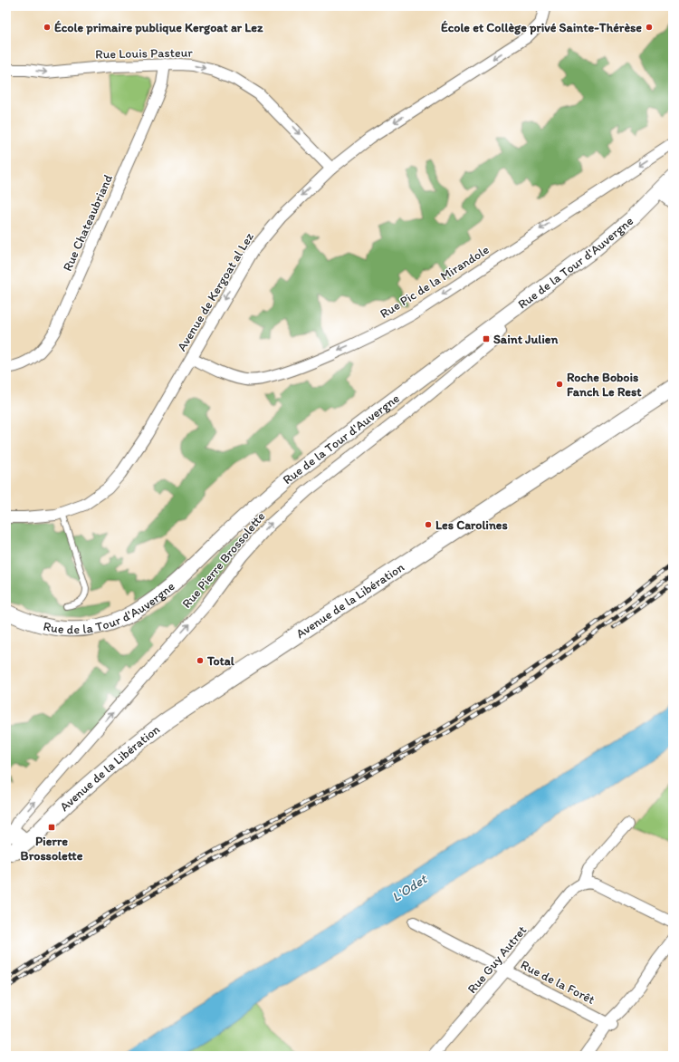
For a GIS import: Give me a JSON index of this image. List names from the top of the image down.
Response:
{
  "streets": {
    "main road": ["Avenue de la Libération"],
    "street": [
      "Rue Louis Pasteur",
      "Rue Chateaubriand",
      "Rue de la Tour d'Auvergne",
      "Rue Pic de la Mirandole",
      "Avenue de Kergoat al Lez",
      "Rue Pierre Brossolette",
      "Rue Guy Autret",
      "Rue de la Forêt"
    ]
  },
  "crossings": [
    ["Rue Louis Pasteur", "Rue Chateaubriand"],
    ["Rue Louis Pasteur", "Avenue de Kergoat al Lez"],
    ["Rue de la Tour d'Auvergne", "Rue Pierre Brossolette"],
    ["Rue Pic de la Mirandole", "Avenue de Kergoat al Lez"],
    ["Rue Pierre Brossolette", "Avenue de la Libération"],
    ["Rue Guy Autret", "Rue de la Forêt"]
  ],
  "one_way": [
    "Rue Louis Pasteur",
    "Rue Pic de la Mirandole",
    "Avenue de Kergoat al Lez",
    "Rue Pierre Brossolette"
  ],
  "water": ["L'Odet"],
  "places": {
    "other": [
      "École primaire publique Kergoat ar Lez",
      "École et Collège privé Sainte-Thérèse",
      "Roche Bobois Fanch Le Rest",
      "Les Carolines",
      "Total"
    ],
    "transit": ["Saint Julien", "Pierre Brossolette"]
  }
}
